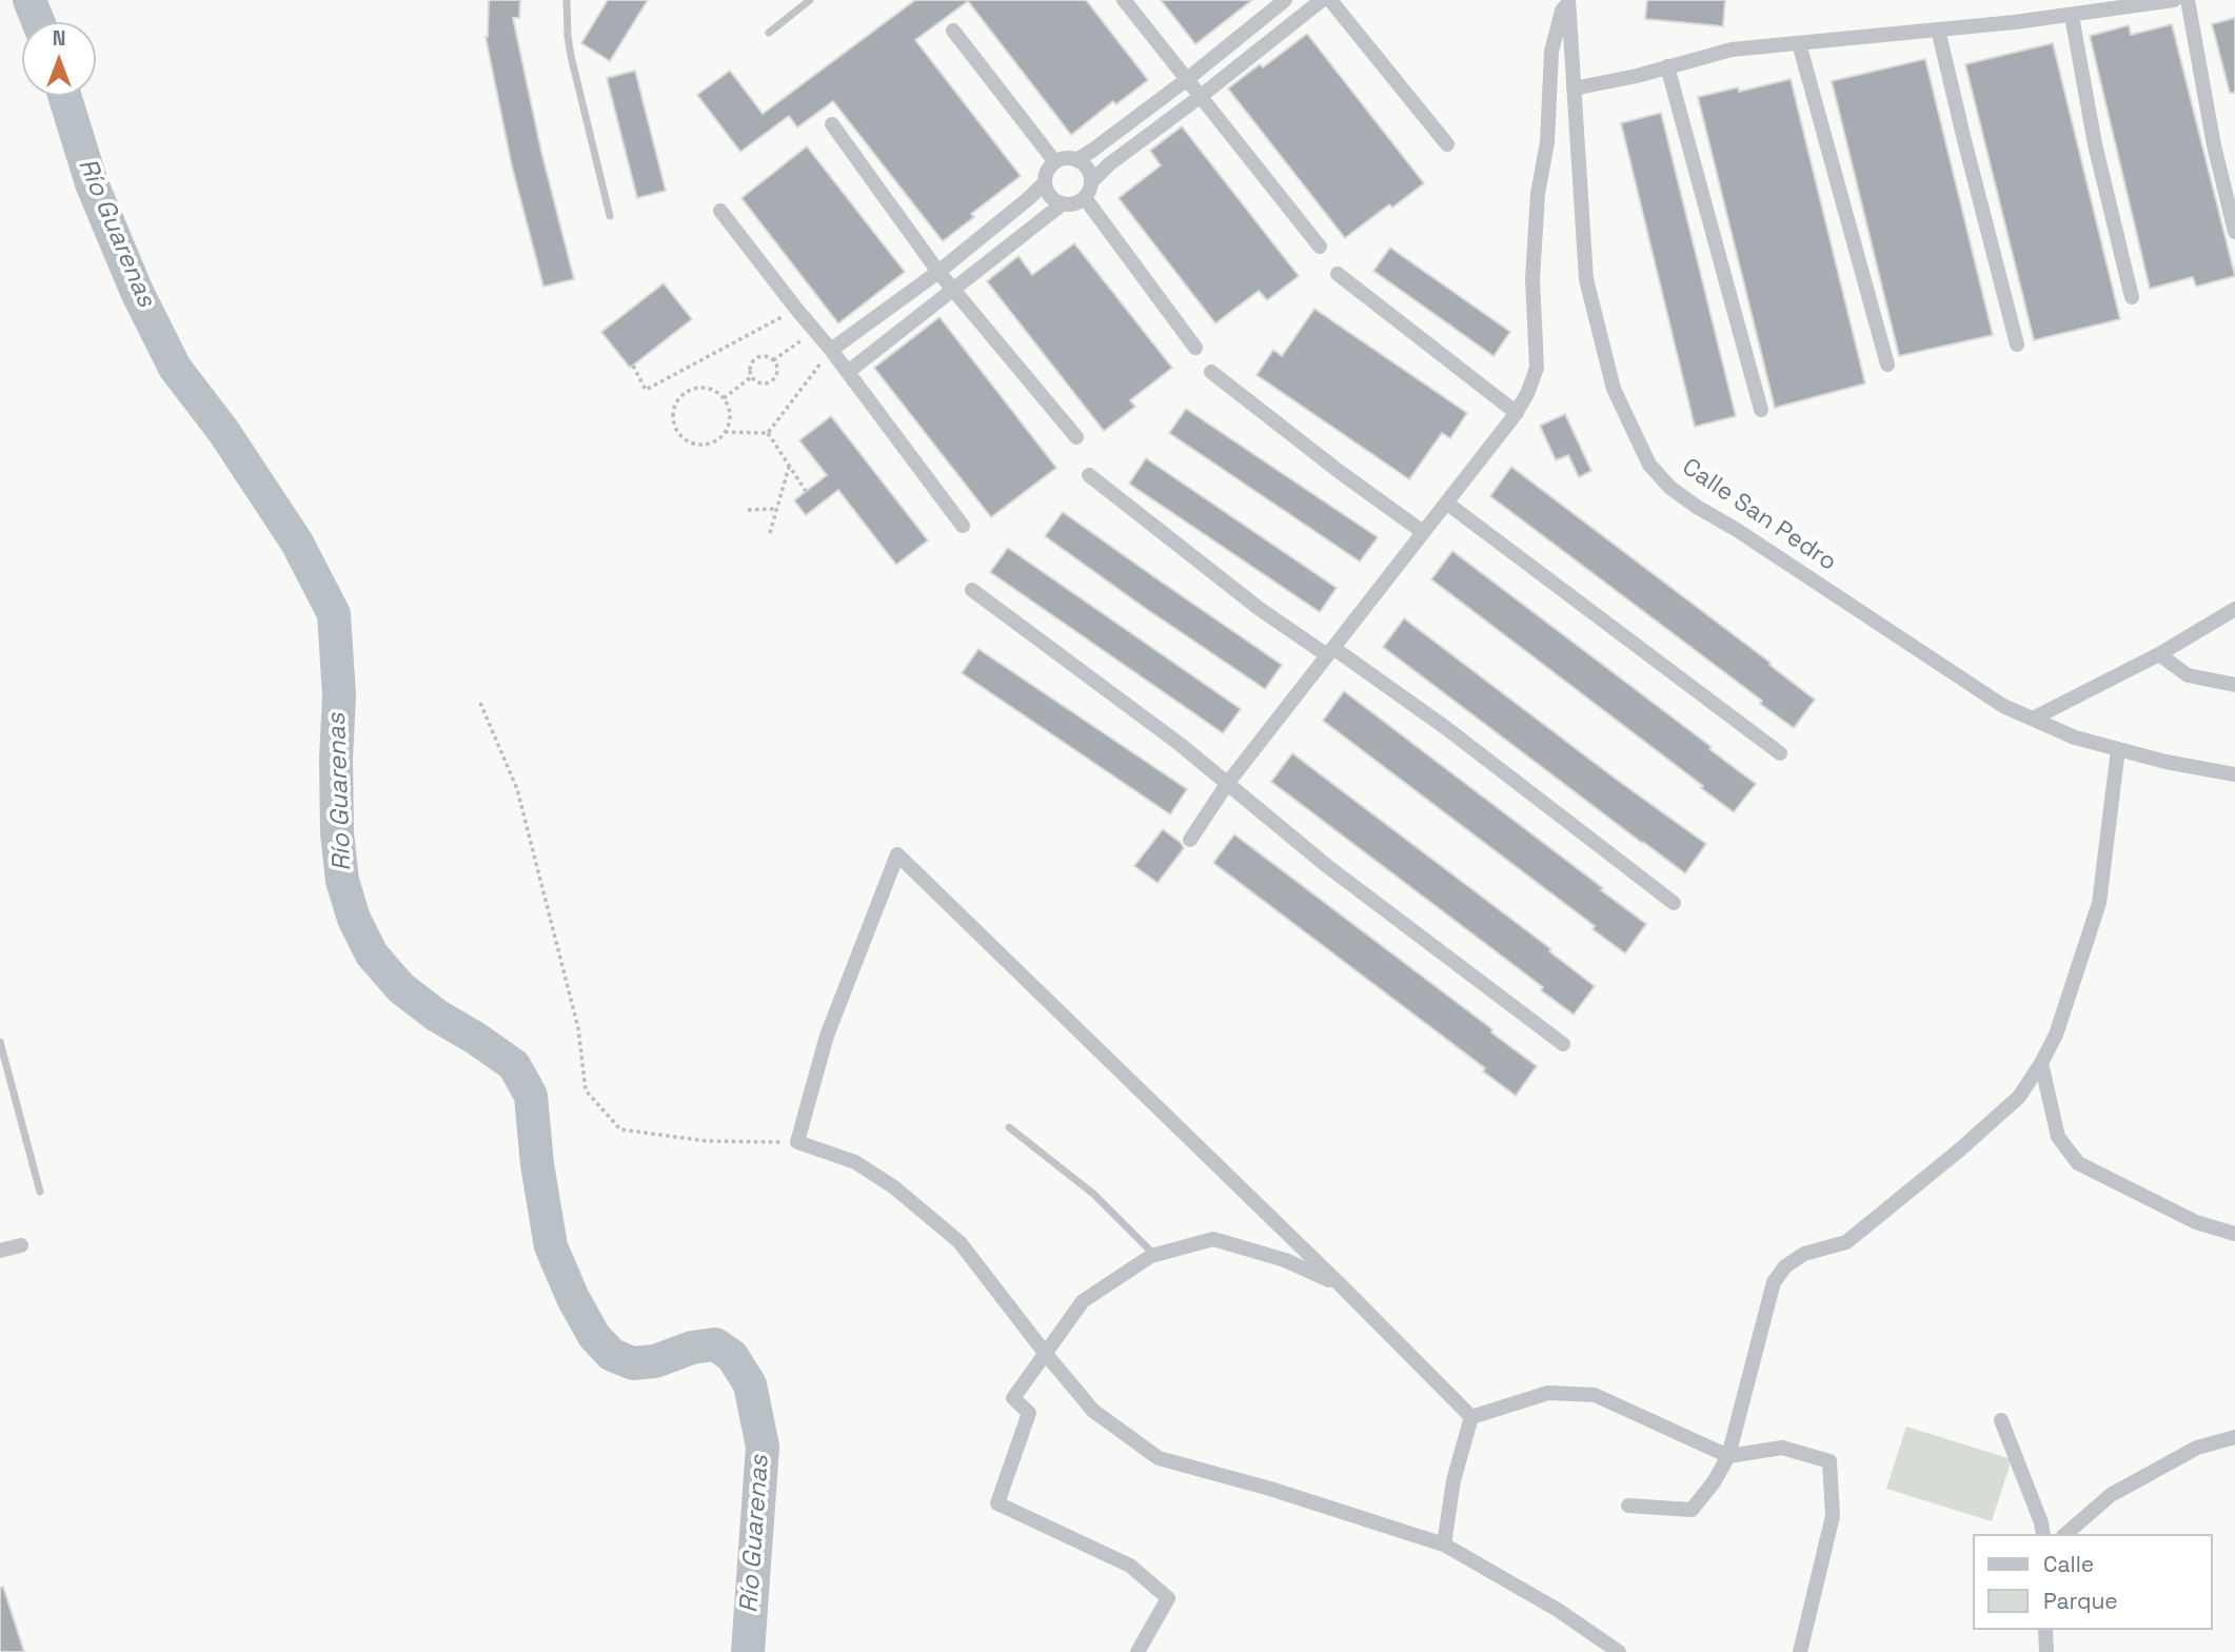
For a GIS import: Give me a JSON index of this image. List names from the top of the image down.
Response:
{
  "streets": {
    "street": ["Calle San Pedro"]
  },
  "water": ["Río Guarenas"],
  "legend": ["Calle", "Parque"],
  "north": "top"
}
